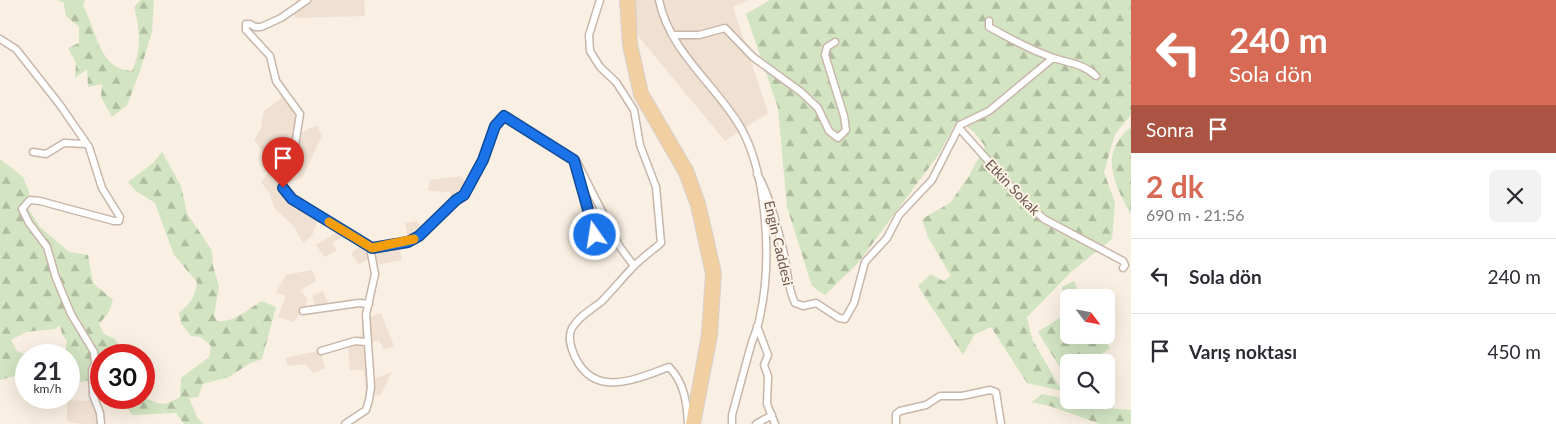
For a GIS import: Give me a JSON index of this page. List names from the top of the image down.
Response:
{
  "streets": {
    "street": ["Etkin Sokak", "Engin Caddesi"]
  },
  "crossings": [
    ["Etkin Sokak", "Engin Caddesi"]
  ],
  "north": "bottom right",
  "page": {
    "turn": ["240 m", "Sola dön"],
    "then": "Sonra",
    "heading": ["2 dk", "690 m · 21:56"],
    "list": [
      {
        "name": "Sola dön",
        "value": "240 m"
      },
      {
        "name": "Varış noktası",
        "value": "450 m"
      }
    ],
    "speed": "21 km/h",
    "limit": "30"
  }
}
